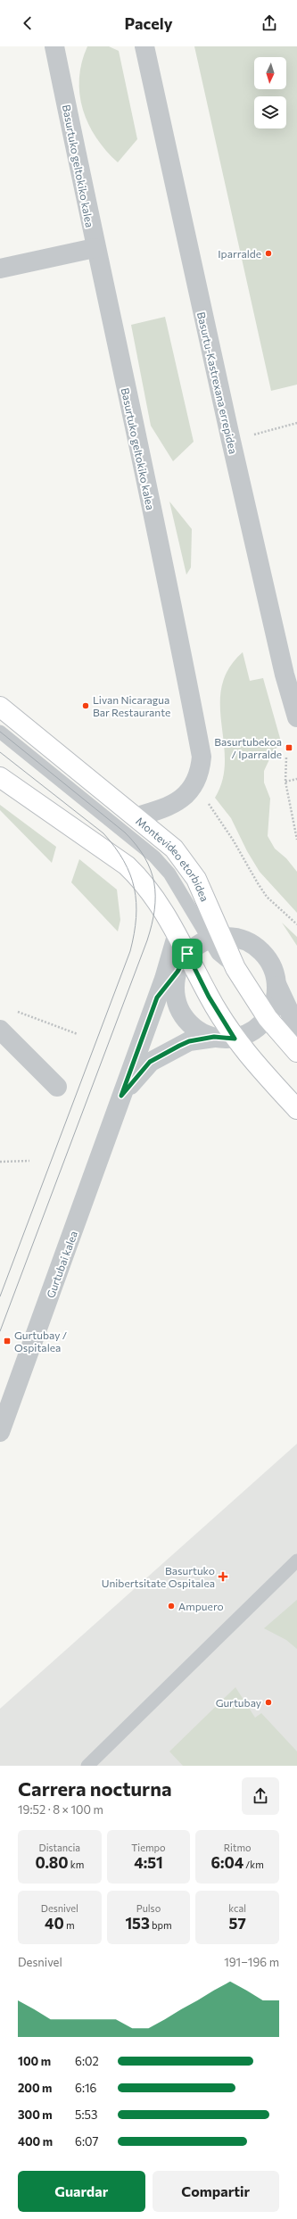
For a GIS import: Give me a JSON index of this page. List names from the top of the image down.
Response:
{
  "streets": {
    "main road": ["Montevideo etorbidea"],
    "street": ["Basurtuko geltokiko kalea", "Basurtu-Kastrexana errepidea", "Gurtubai kalea"]
  },
  "crossings": [
    ["Basurtuko geltokiko kalea", "Montevideo etorbidea"]
  ],
  "places": {
    "other": [
      "Iparralde",
      "Livan Nicaragua Bar Restaurante",
      "Ampuero",
      "Gurtubay"
    ],
    "transit": ["Basurtubekoa / Iparralde", "Gurtubay / Ospitalea"],
    "health": ["Basurtuko Unibertsitate Ospitalea"]
  },
  "north": "bottom",
  "page": {
    "header": "Pacely",
    "heading": ["Carrera nocturna", "19:52 · 8 × 100 m"],
    "stats": [
      ["Distancia", "0.80 km"],
      ["Tiempo", "4:51"],
      ["Ritmo", "6:04 /km"],
      ["Desnivel", "40 m"],
      ["Pulso", "153 bpm"],
      ["kcal", "57"]
    ],
    "chart": ["Desnivel", "191–196 m"],
    "list": [
      {
        "name": "100 m",
        "note": "6:02"
      },
      {
        "name": "200 m",
        "note": "6:16"
      },
      {
        "name": "300 m",
        "note": "5:53"
      },
      {
        "name": "400 m",
        "note": "6:07"
      }
    ],
    "buttons": ["Guardar", "Compartir"]
  }
}
